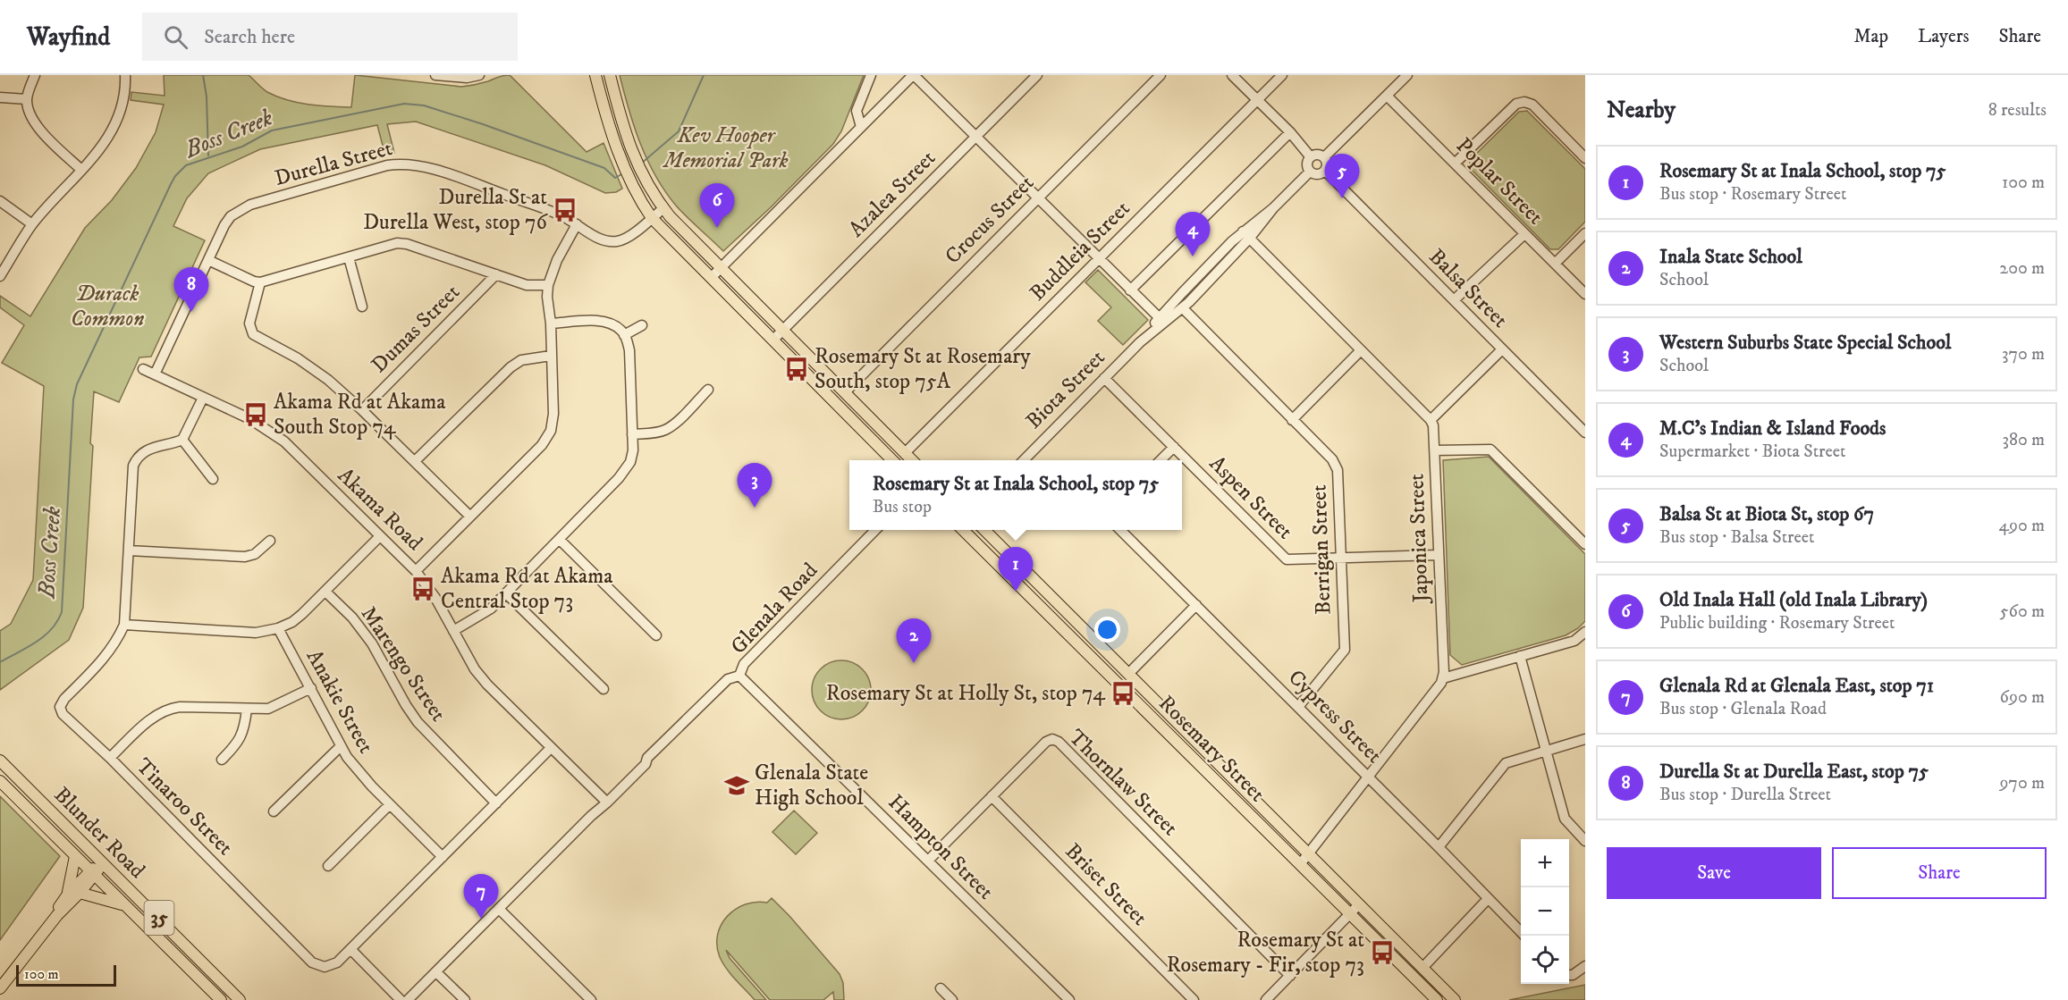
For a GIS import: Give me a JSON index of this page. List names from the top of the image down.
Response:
{
  "streets": {
    "main road": ["Rosemary Street", "Blunder Road", "35"],
    "street": [
      "Durella Street",
      "Poplar Street",
      "Azalea Street",
      "Crocus Street",
      "Buddleia Street",
      "Balsa Street",
      "Dumas Street",
      "Biota Street",
      "Aspen Street",
      "Akama Road",
      "Japonica Street",
      "Berrigan Street",
      "Glenala Road",
      "Marengo Street",
      "Anakie Street",
      "Cypress Street",
      "Thornlaw Street",
      "Tinaroo Street",
      "Hampton Street",
      "Briset Street"
    ]
  },
  "crossings": [
    ["Durella Street", "Akama Road"],
    ["Balsa Street", "Biota Street"],
    ["Biota Street", "Aspen Street"],
    ["Biota Street", "Berrigan Street"],
    ["Aspen Street", "Japonica Street"],
    ["Aspen Street", "Berrigan Street"],
    ["Akama Road", "Glenala Road"],
    ["Akama Road", "Tinaroo Street"],
    ["Berrigan Street", "Cypress Street"],
    ["Glenala Road", "Hampton Street"],
    ["Marengo Street", "Tinaroo Street"],
    ["Anakie Street", "Tinaroo Street"],
    ["Thornlaw Street", "Hampton Street"],
    ["Thornlaw Street", "Briset Street"]
  ],
  "water": ["Boss Creek"],
  "parks": ["Kev Hooper Memorial Park", "Durack Common"],
  "places": {
    "bus stop": [
      "Durella St at Durella West, stop 76",
      "Rosemary St at Rosemary South, stop 75A",
      "Akama Rd at Akama South Stop 74",
      "Akama Rd at Akama Central Stop 73",
      "Rosemary St at Holly St, stop 74",
      "Rosemary St at Rosemary - Fir, stop 73"
    ],
    "school or university": ["Glenala State High School"]
  },
  "scale_bar": "100 m",
  "page": {
    "header": "Wayfind",
    "search": "Search here",
    "nav": ["Map", "Layers", "Share"],
    "heading": ["Nearby", "8 results"],
    "list": [
      {
        "mark": "1",
        "name": "Rosemary St at Inala School, stop 75",
        "note": "Bus stop · Rosemary Street",
        "value": "100 m"
      },
      {
        "mark": "2",
        "name": "Inala State School",
        "note": "School",
        "value": "200 m"
      },
      {
        "mark": "3",
        "name": "Western Suburbs State Special School",
        "note": "School",
        "value": "370 m"
      },
      {
        "mark": "4",
        "name": "M.C's Indian & Island Foods",
        "note": "Supermarket · Biota Street",
        "value": "380 m"
      },
      {
        "mark": "5",
        "name": "Balsa St at Biota St, stop 67",
        "note": "Bus stop · Balsa Street",
        "value": "490 m"
      },
      {
        "mark": "6",
        "name": "Old Inala Hall (old Inala Library)",
        "note": "Public building · Rosemary Street",
        "value": "560 m"
      },
      {
        "mark": "7",
        "name": "Glenala Rd at Glenala East, stop 71",
        "note": "Bus stop · Glenala Road",
        "value": "690 m"
      },
      {
        "mark": "8",
        "name": "Durella St at Durella East, stop 75",
        "note": "Bus stop · Durella Street",
        "value": "970 m"
      }
    ],
    "pins": [
      "5",
      "6",
      "4",
      "8",
      "3",
      "1",
      "2",
      "7"
    ],
    "popup": ["Rosemary St at Inala School, stop 75", "Bus stop"],
    "buttons": ["Save", "Share"],
    "map_buttons": ["+", "−"],
    "scale": "100 m"
  }
}
